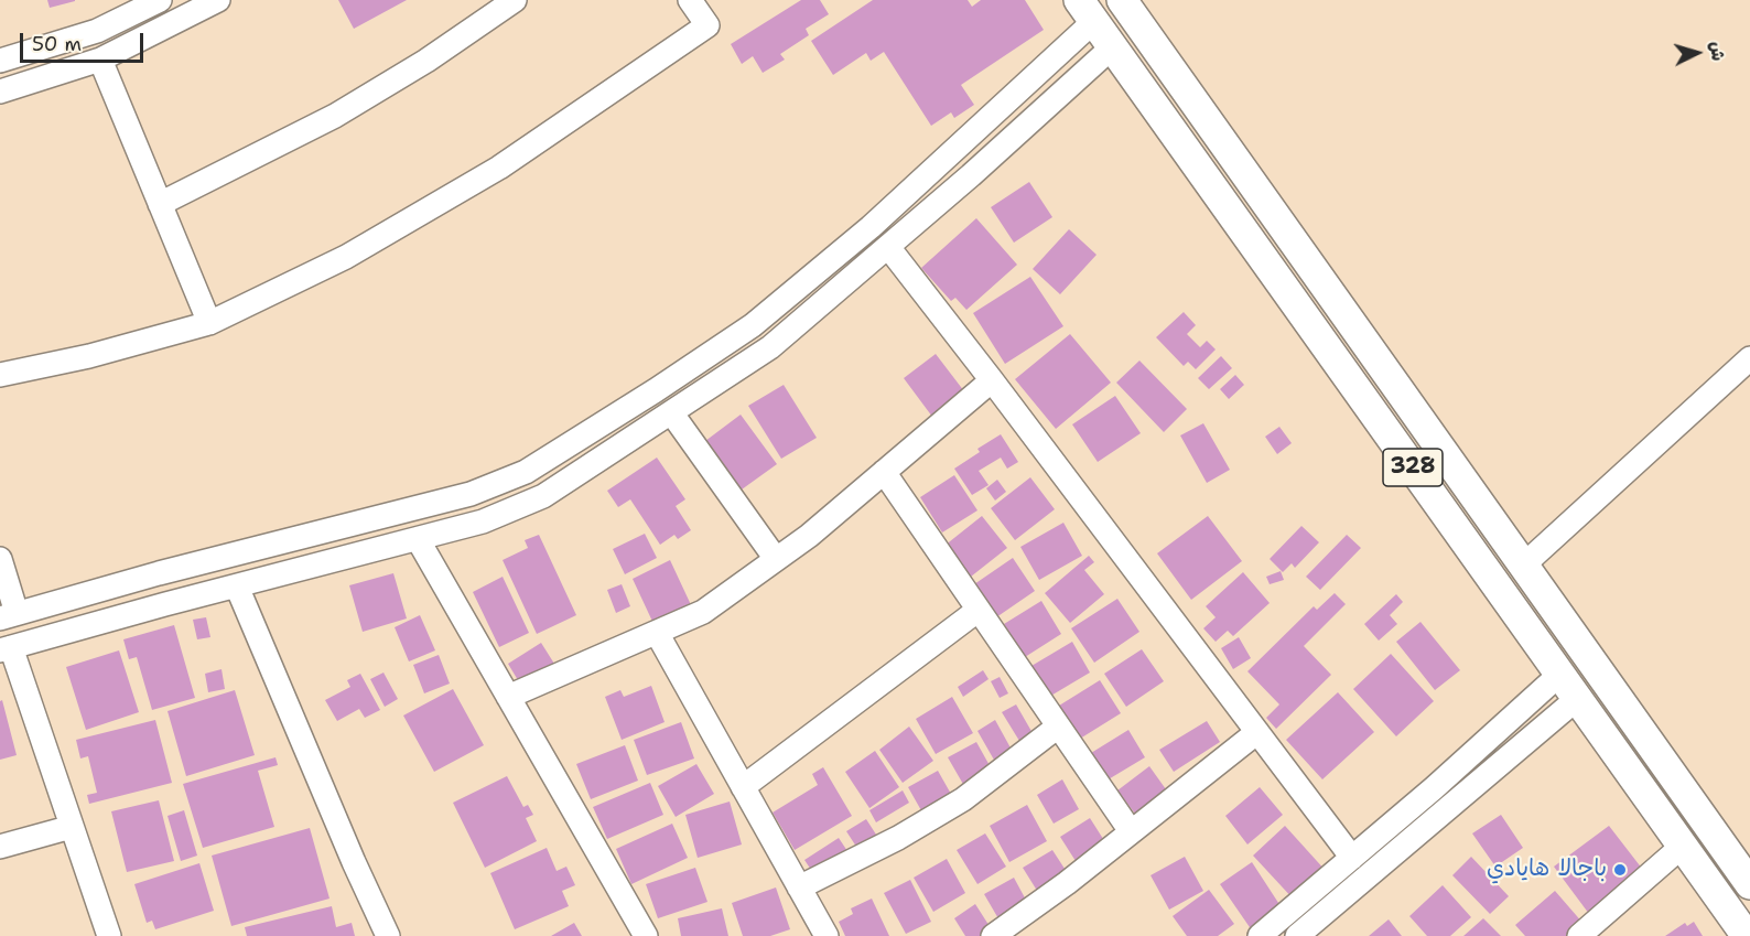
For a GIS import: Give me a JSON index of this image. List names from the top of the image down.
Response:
{
  "streets": {
    "main road": ["328"]
  },
  "places": ["باجالا هايادي"],
  "scale_bar": "50 m",
  "north": "right"
}
